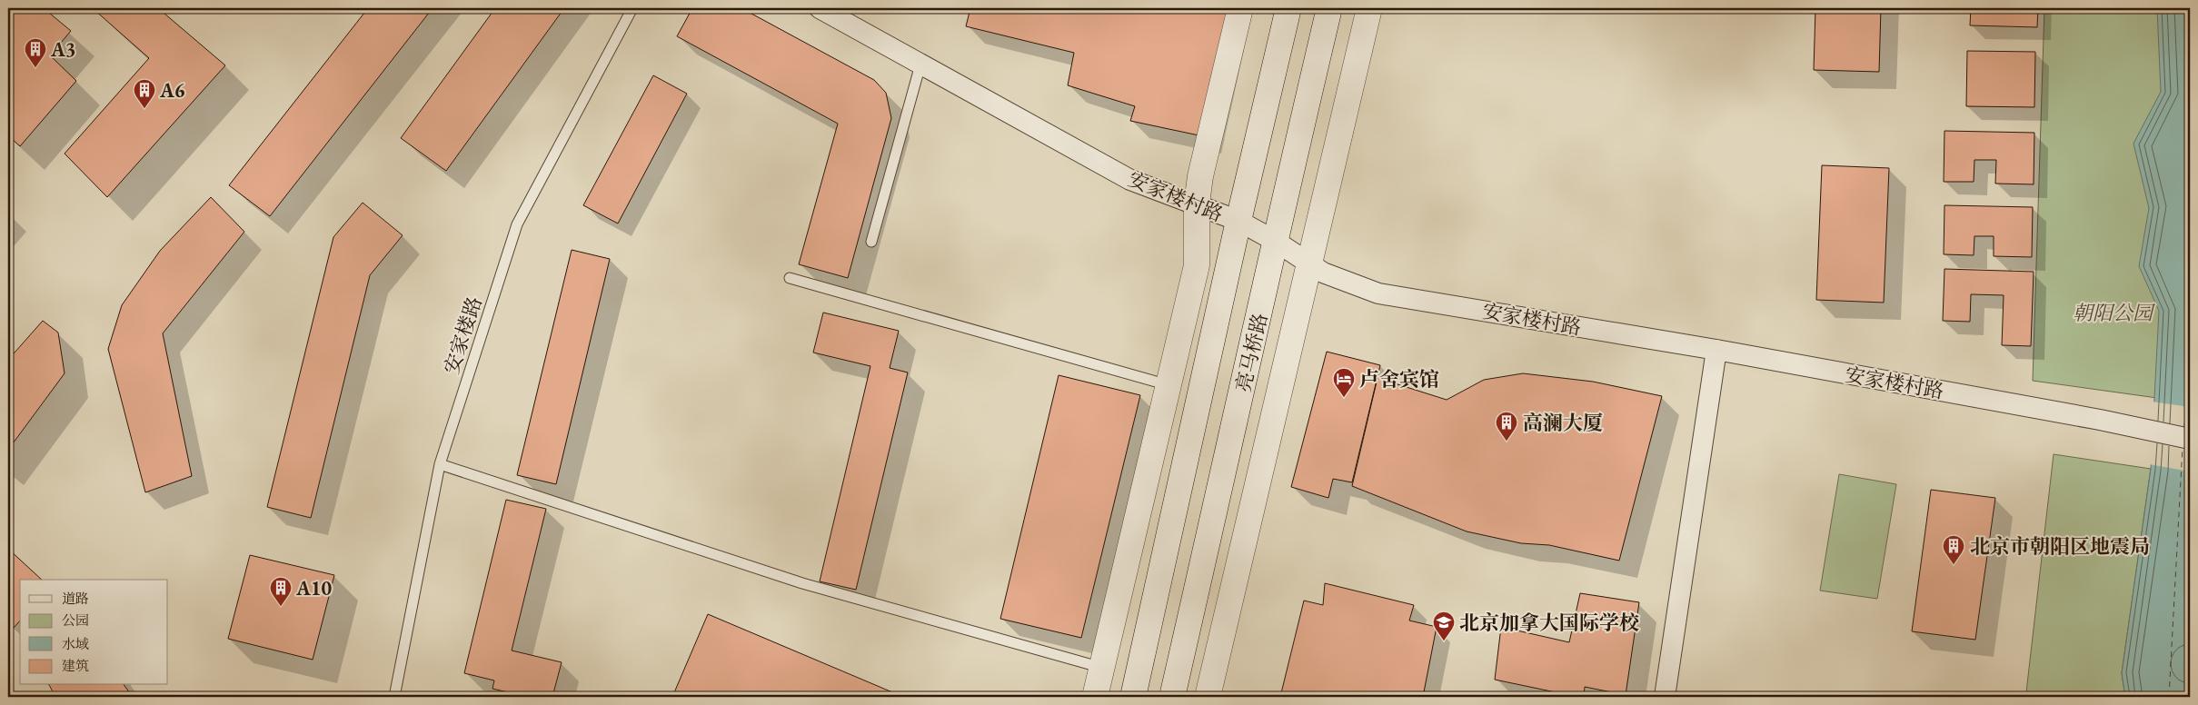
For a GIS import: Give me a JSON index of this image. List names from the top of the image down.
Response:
{
  "streets": {
    "street": ["安家楼村路", "亮马桥路"],
    "lane": ["安家楼路"]
  },
  "crossings": [
    ["安家楼村路", "亮马桥路"]
  ],
  "parks": ["朝阳公园"],
  "places": {
    "building": [
      "A3",
      "A6",
      "高澜大厦",
      "北京市朝阳区地震局",
      "A10"
    ],
    "hotel": ["卢舍宾馆"],
    "school or university": ["北京加拿大国际学校"]
  },
  "legend": [
    "道路",
    "公园",
    "水域",
    "建筑"
  ]
}
